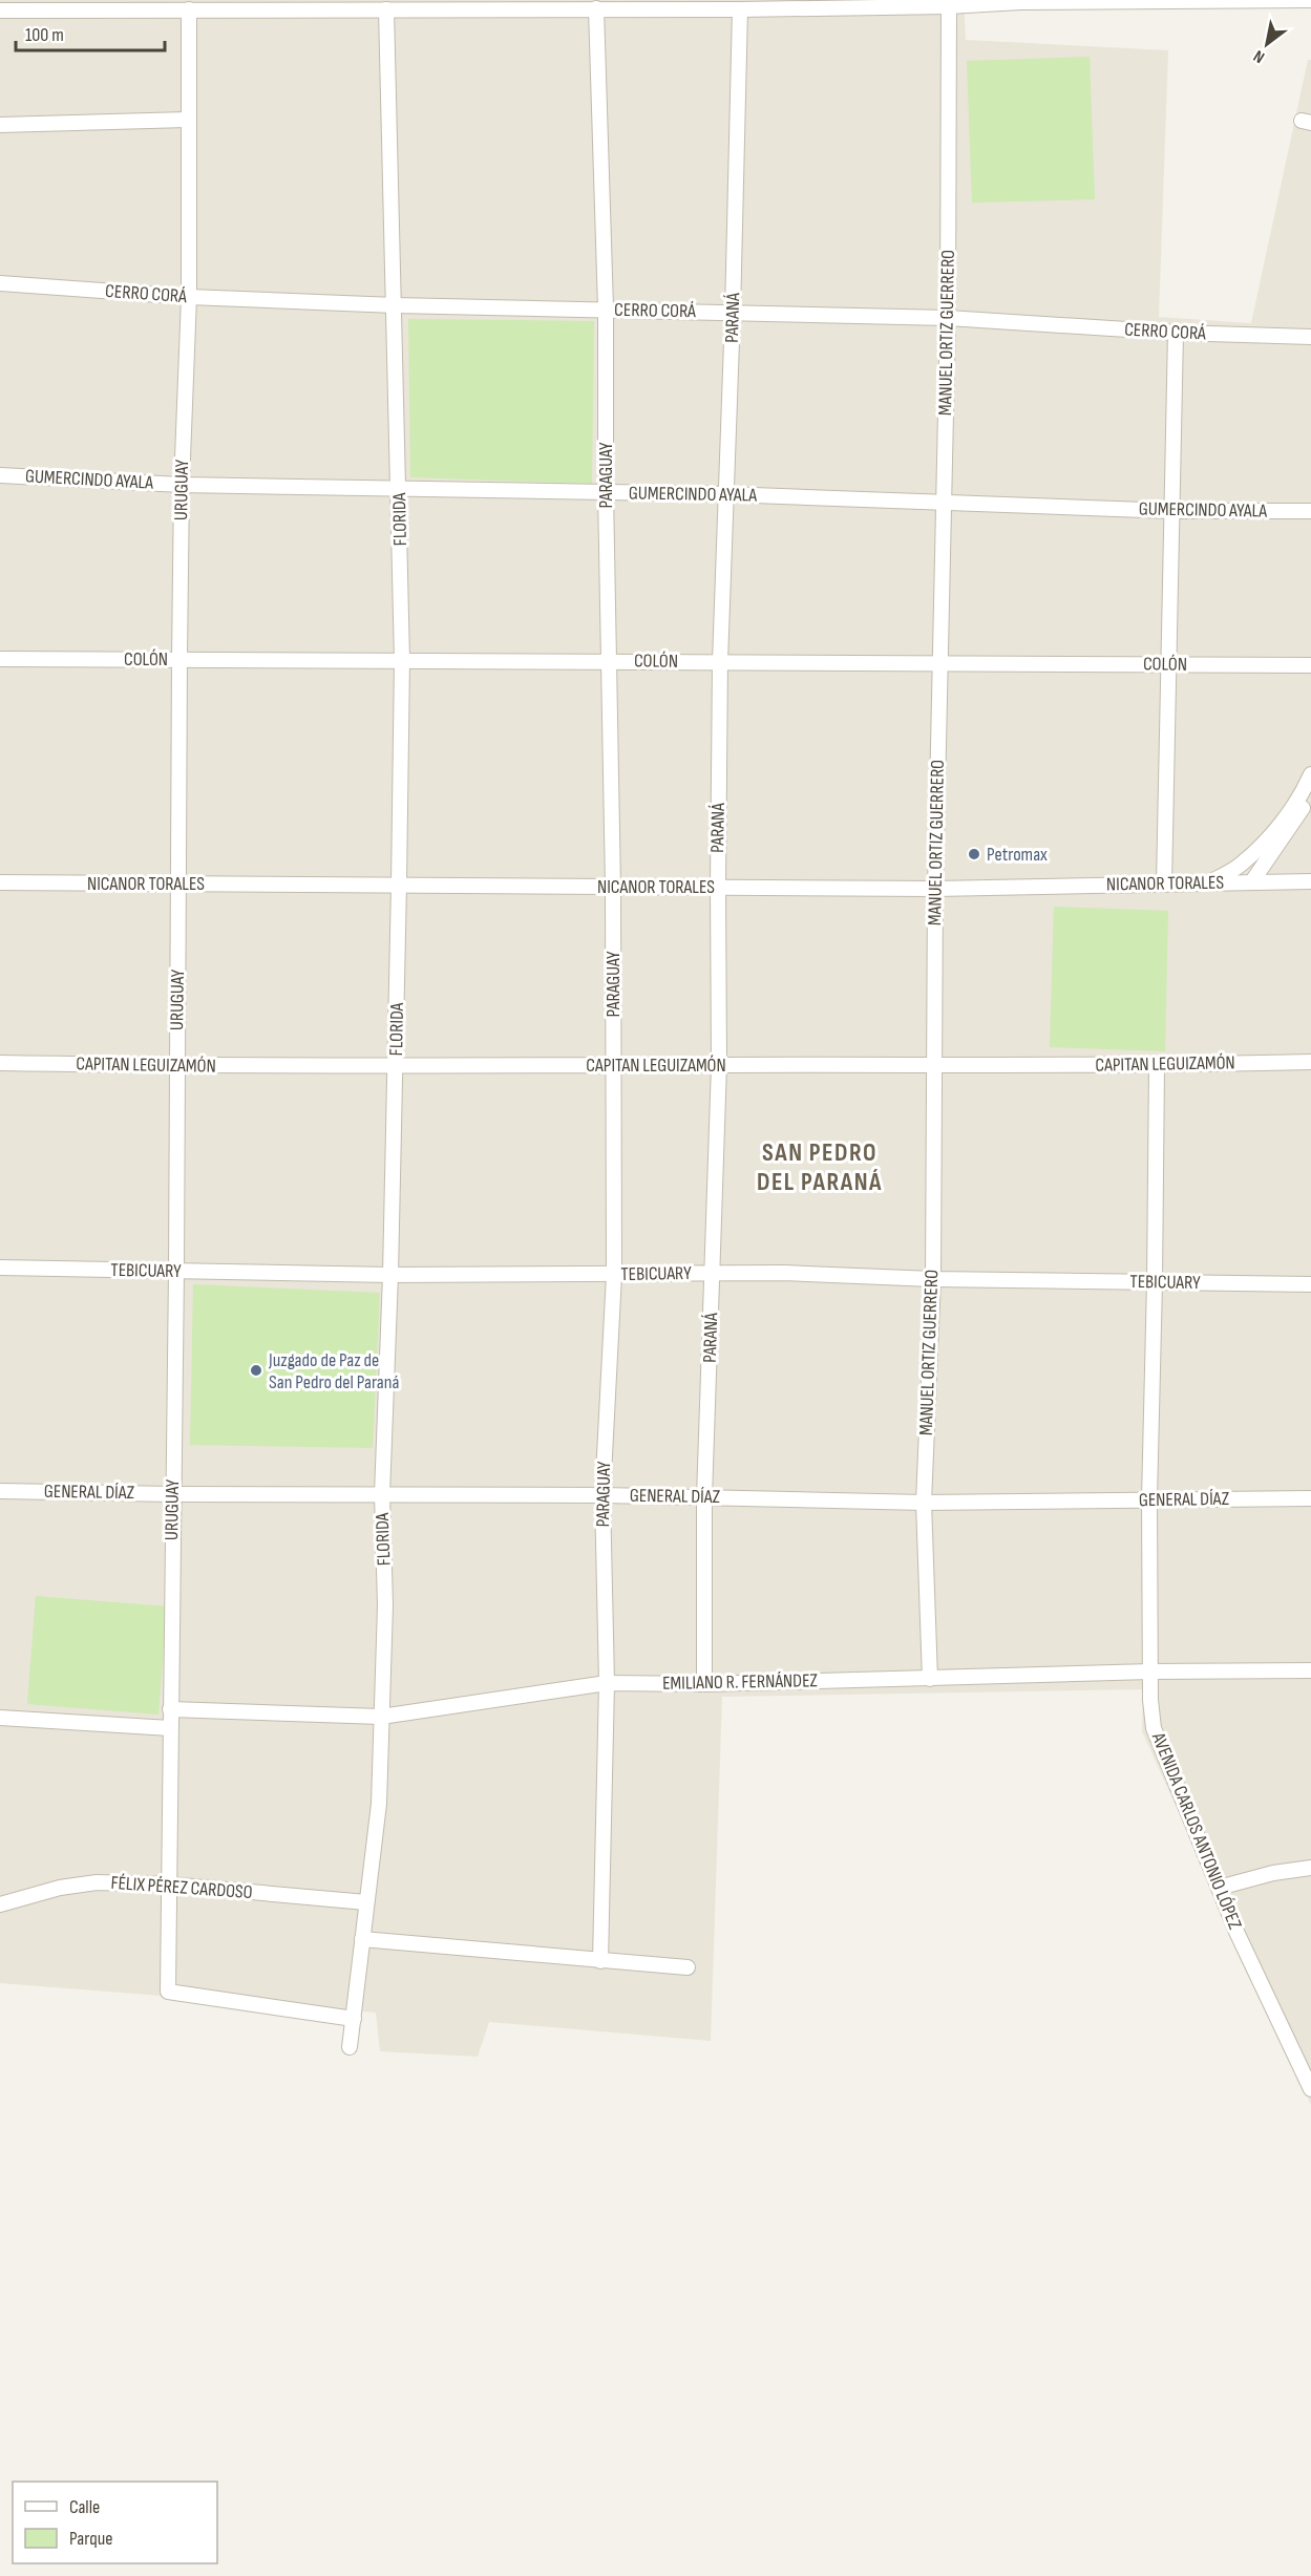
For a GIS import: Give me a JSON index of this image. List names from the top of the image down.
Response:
{
  "streets": {
    "street": [
      "CERRO CORÁ",
      "PARANÁ",
      "MANUEL ORTIZ GUERRERO",
      "PARAGUAY",
      "GUMERCINDO AYALA",
      "URUGUAY",
      "FLORIDA",
      "COLÓN",
      "NICANOR TORALES",
      "CAPITAN LEGUIZAMÓN",
      "TEBICUARY",
      "GENERAL DÍAZ",
      "EMILIANO R. FERNÁNDEZ",
      "AVENIDA CARLOS ANTONIO LÓPEZ",
      "FÉLIX PÉREZ CARDOSO"
    ]
  },
  "crossings": [
    ["CERRO CORÁ", "PARANÁ"],
    ["CERRO CORÁ", "MANUEL ORTIZ GUERRERO"],
    ["CERRO CORÁ", "PARAGUAY"],
    ["CERRO CORÁ", "URUGUAY"],
    ["CERRO CORÁ", "FLORIDA"],
    ["PARANÁ", "GUMERCINDO AYALA"],
    ["PARANÁ", "COLÓN"],
    ["PARANÁ", "NICANOR TORALES"],
    ["PARANÁ", "CAPITAN LEGUIZAMÓN"],
    ["PARANÁ", "TEBICUARY"],
    ["PARANÁ", "GENERAL DÍAZ"],
    ["PARANÁ", "EMILIANO R. FERNÁNDEZ"],
    ["MANUEL ORTIZ GUERRERO", "GUMERCINDO AYALA"],
    ["MANUEL ORTIZ GUERRERO", "COLÓN"],
    ["MANUEL ORTIZ GUERRERO", "NICANOR TORALES"],
    ["MANUEL ORTIZ GUERRERO", "CAPITAN LEGUIZAMÓN"],
    ["MANUEL ORTIZ GUERRERO", "TEBICUARY"],
    ["MANUEL ORTIZ GUERRERO", "GENERAL DÍAZ"],
    ["MANUEL ORTIZ GUERRERO", "EMILIANO R. FERNÁNDEZ"],
    ["PARAGUAY", "GUMERCINDO AYALA"],
    ["PARAGUAY", "COLÓN"],
    ["PARAGUAY", "NICANOR TORALES"],
    ["PARAGUAY", "CAPITAN LEGUIZAMÓN"],
    ["PARAGUAY", "TEBICUARY"],
    ["PARAGUAY", "GENERAL DÍAZ"],
    ["PARAGUAY", "EMILIANO R. FERNÁNDEZ"],
    ["GUMERCINDO AYALA", "URUGUAY"],
    ["GUMERCINDO AYALA", "FLORIDA"],
    ["URUGUAY", "FLORIDA"],
    ["URUGUAY", "COLÓN"],
    ["URUGUAY", "NICANOR TORALES"],
    ["URUGUAY", "CAPITAN LEGUIZAMÓN"],
    ["URUGUAY", "TEBICUARY"],
    ["URUGUAY", "GENERAL DÍAZ"],
    ["URUGUAY", "EMILIANO R. FERNÁNDEZ"],
    ["URUGUAY", "FÉLIX PÉREZ CARDOSO"],
    ["FLORIDA", "COLÓN"],
    ["FLORIDA", "NICANOR TORALES"],
    ["FLORIDA", "CAPITAN LEGUIZAMÓN"],
    ["FLORIDA", "TEBICUARY"],
    ["FLORIDA", "GENERAL DÍAZ"],
    ["FLORIDA", "EMILIANO R. FERNÁNDEZ"],
    ["FLORIDA", "FÉLIX PÉREZ CARDOSO"],
    ["CAPITAN LEGUIZAMÓN", "AVENIDA CARLOS ANTONIO LÓPEZ"],
    ["TEBICUARY", "AVENIDA CARLOS ANTONIO LÓPEZ"],
    ["GENERAL DÍAZ", "AVENIDA CARLOS ANTONIO LÓPEZ"],
    ["EMILIANO R. FERNÁNDEZ", "AVENIDA CARLOS ANTONIO LÓPEZ"]
  ],
  "districts": ["SAN PEDRO DEL PARANÁ"],
  "places": ["Petromax", "Juzgado de Paz de San Pedro del Paraná"],
  "legend": ["Calle", "Parque"],
  "scale_bar": "100 m",
  "north": "bottom left"
}
